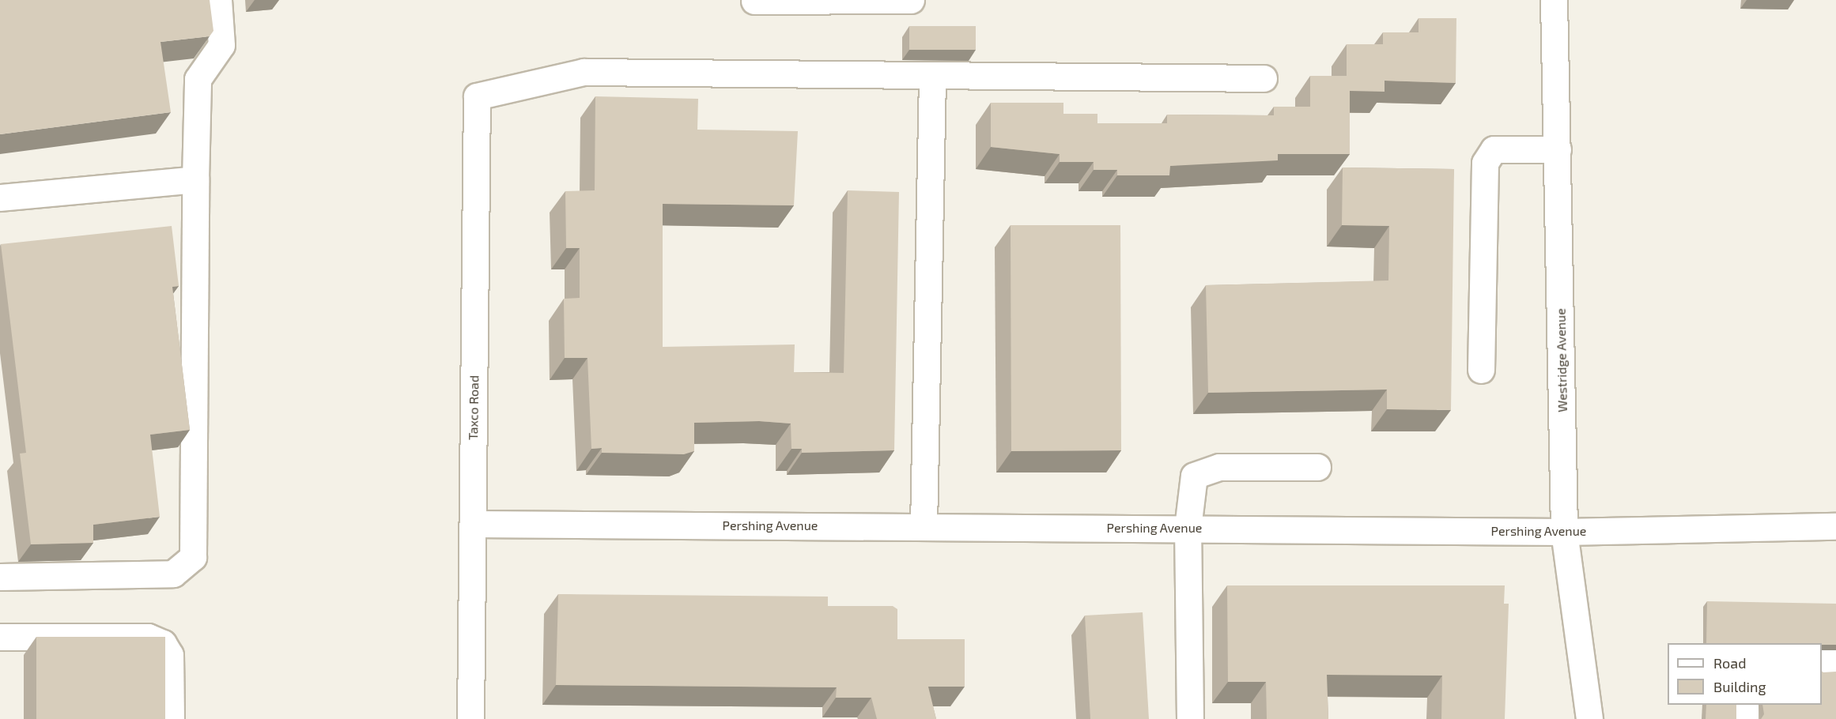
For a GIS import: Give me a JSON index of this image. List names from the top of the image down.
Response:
{
  "streets": {
    "street": ["Westridge Avenue", "Taxco Road", "Pershing Avenue"]
  },
  "crossings": [
    ["Westridge Avenue", "Pershing Avenue"],
    ["Taxco Road", "Pershing Avenue"]
  ],
  "legend": ["Road", "Building"]
}
